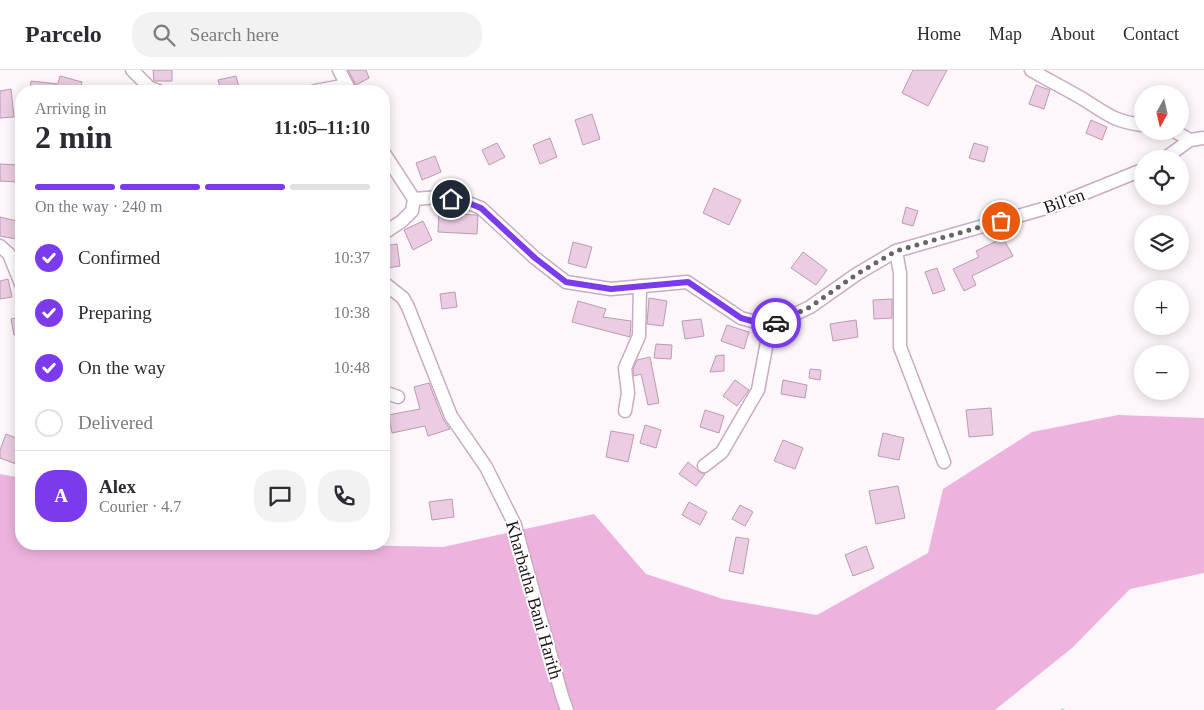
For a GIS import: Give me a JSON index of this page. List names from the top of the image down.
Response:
{
  "streets": {
    "street": ["Bil'en", "Kharbatha Bani Harith"]
  },
  "north": "bottom",
  "page": {
    "header": "Parcelo",
    "search": "Search here",
    "nav": [
      "Home",
      "Map",
      "About",
      "Contact"
    ],
    "map_buttons": ["+", "−"],
    "heading": ["2 min", "Arriving in", "11:05–11:10"],
    "panel": ["Alex", "Courier · 4.7"],
    "bar": "On the way · 240 m",
    "list": [
      ["Confirmed", "10:37"],
      ["Preparing", "10:38"],
      ["On the way", "10:48"],
      "Delivered"
    ],
    "round": "A"
  }
}
